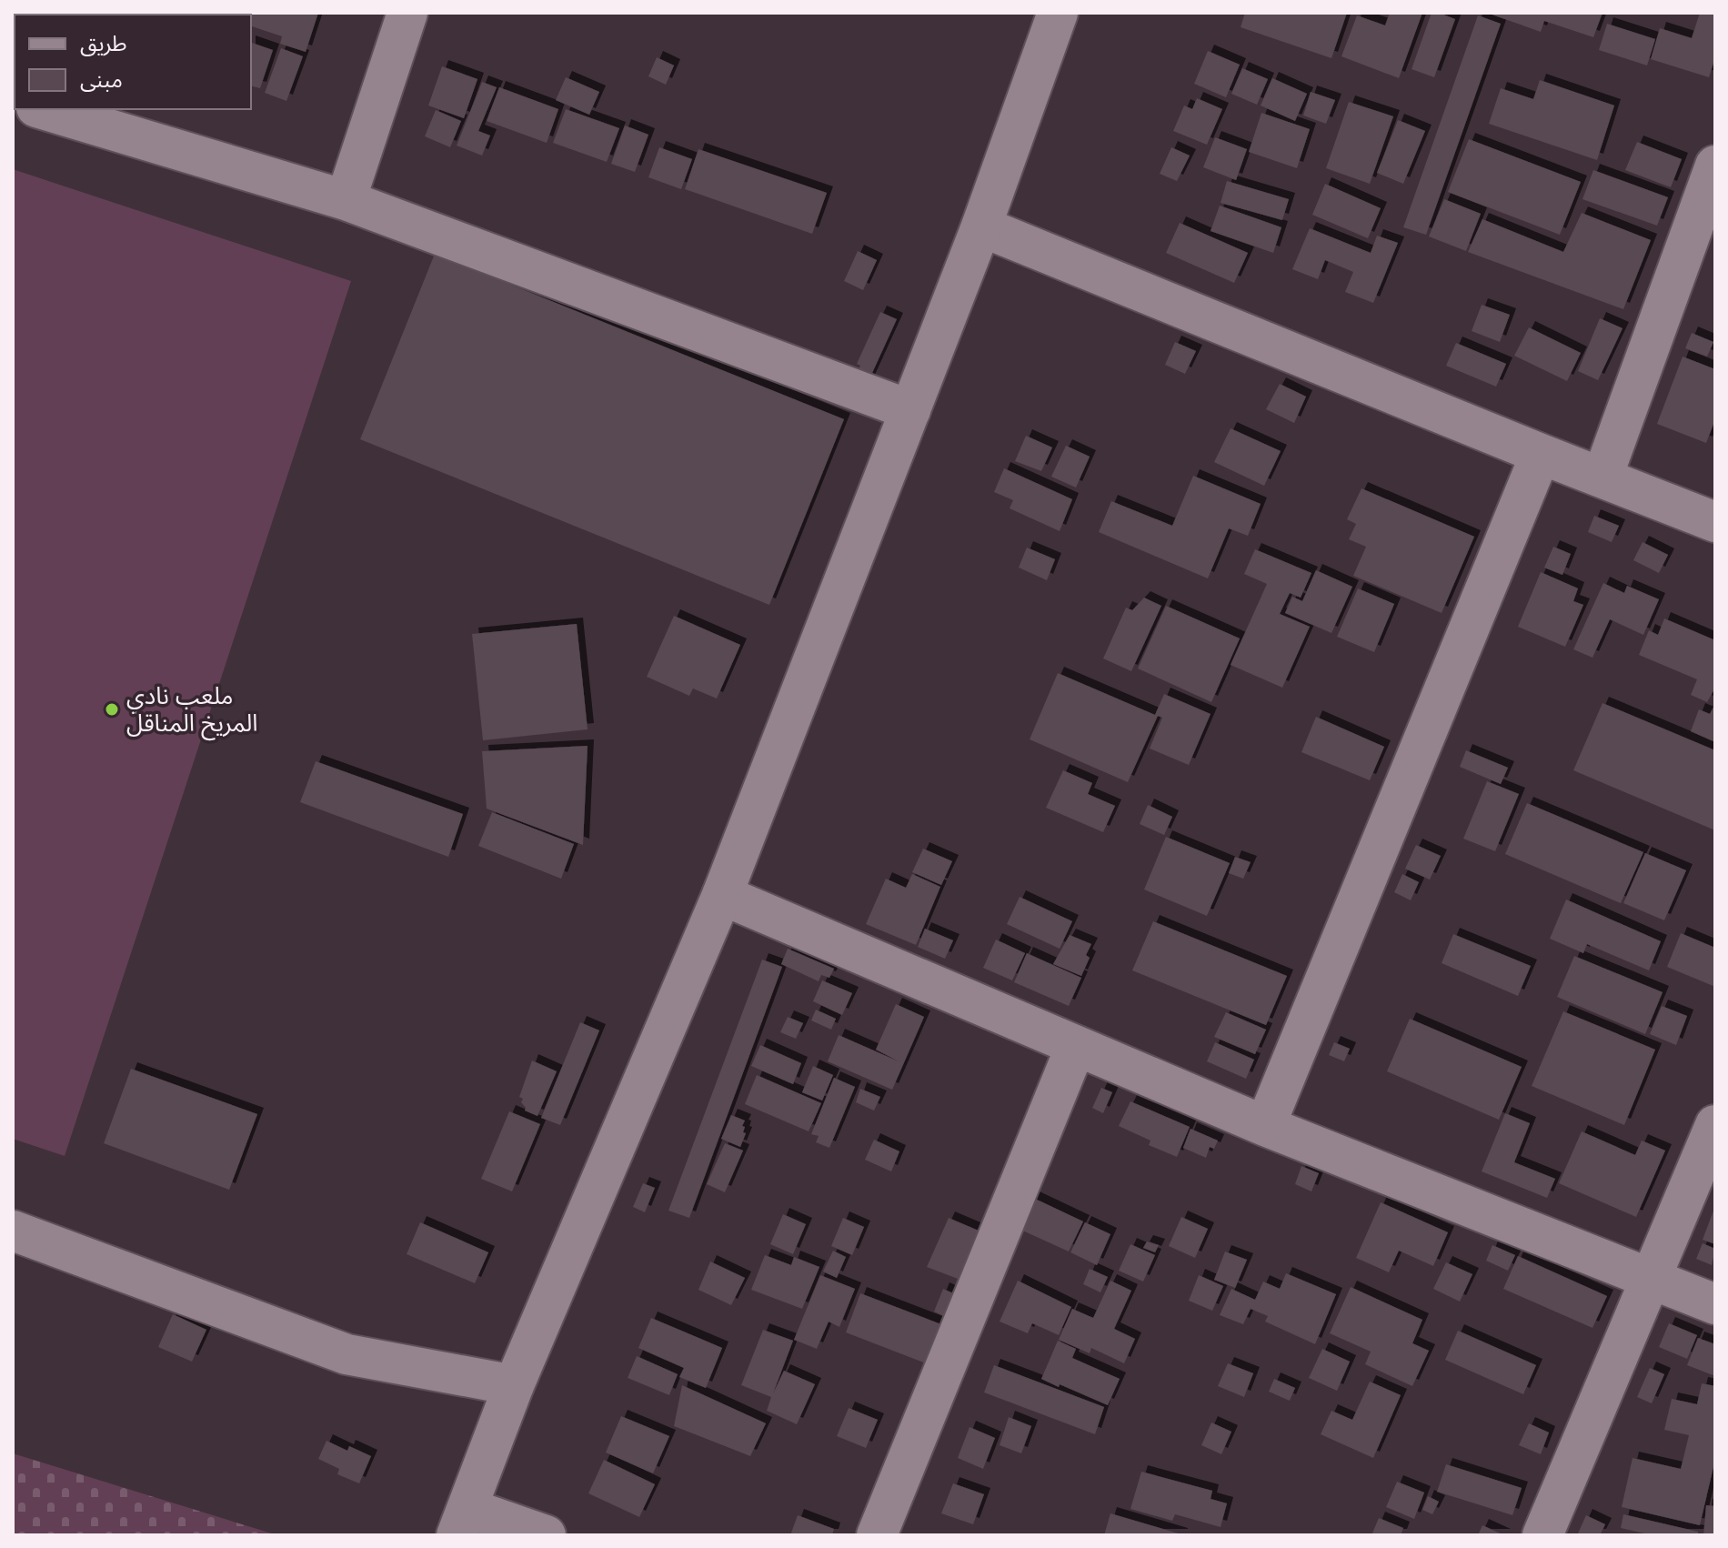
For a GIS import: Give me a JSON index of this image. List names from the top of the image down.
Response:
{
  "places": ["ملعب نادي المريخ المناقل"],
  "legend": ["طريق", "مبنى"]
}
